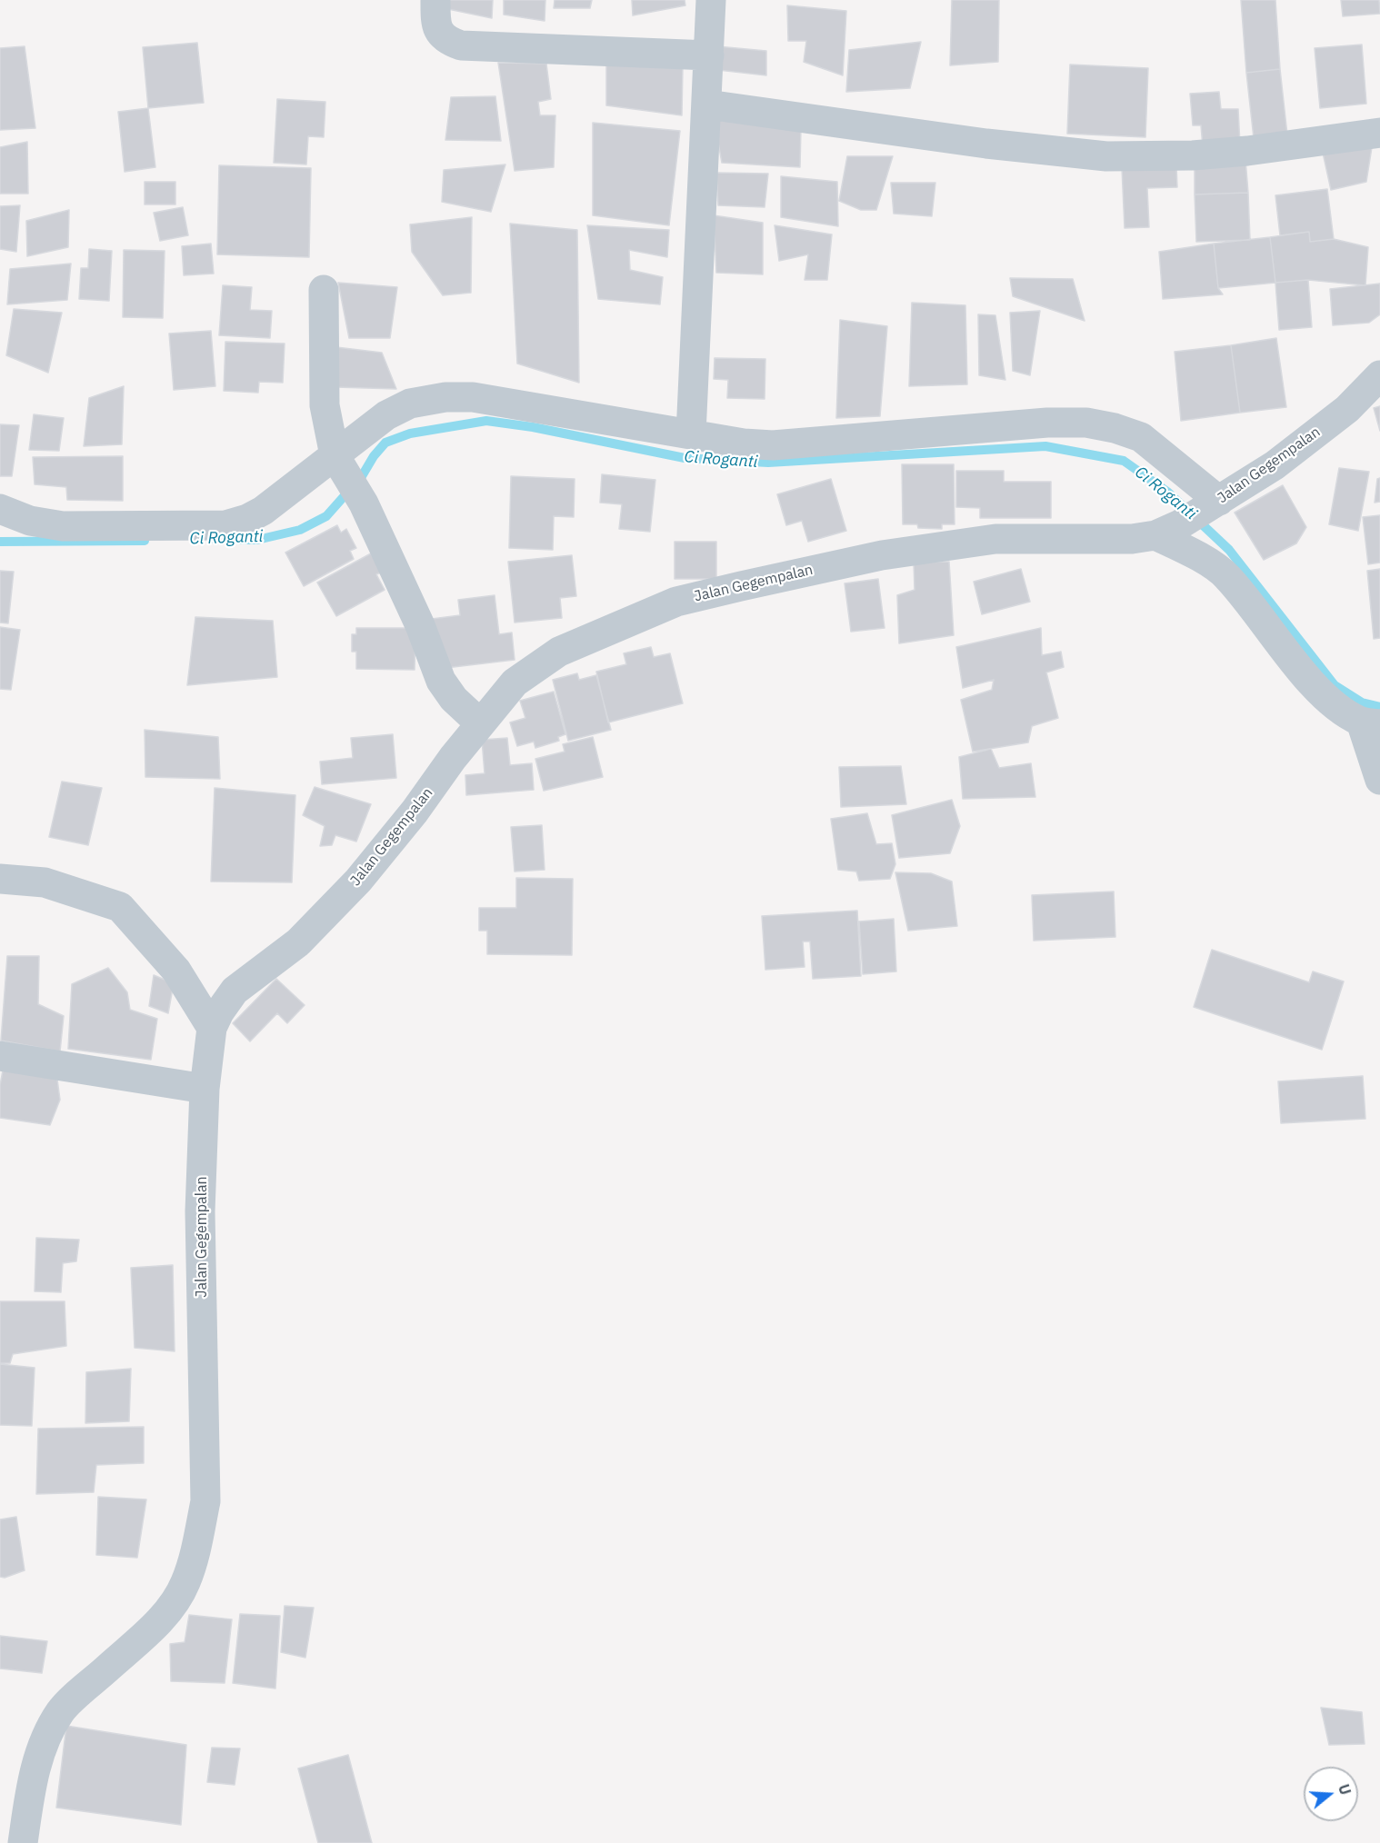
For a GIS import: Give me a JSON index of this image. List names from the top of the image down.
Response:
{
  "streets": {
    "street": ["Jalan Gegempalan"]
  },
  "water": ["Ci Roganti"],
  "north": "right"
}
